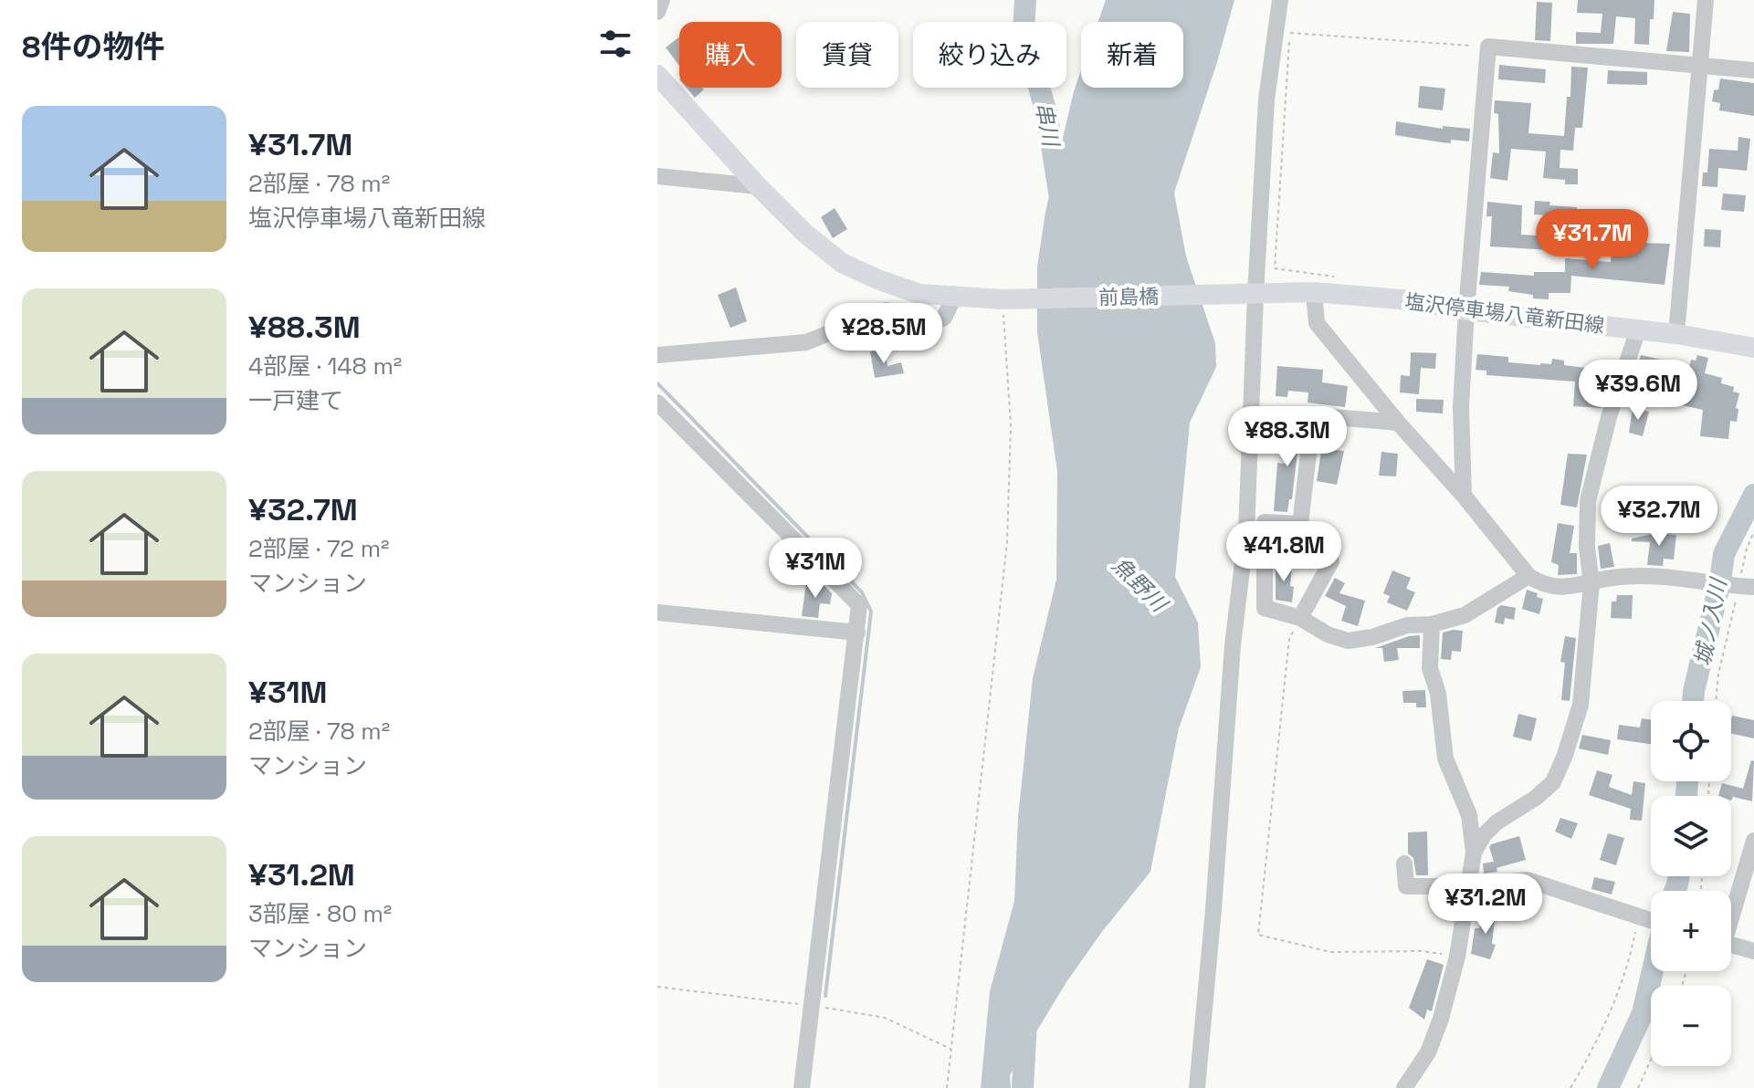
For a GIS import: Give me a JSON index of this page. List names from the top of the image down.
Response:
{
  "streets": {
    "main road": ["前島橋", "塩沢停車場八竜新田線"]
  },
  "crossings": [
    ["前島橋", "塩沢停車場八竜新田線"]
  ],
  "water": ["串川", "魚野川", "城ノ入川"],
  "page": {
    "heading": "8件の物件",
    "chip": [
      "購入",
      "賃貸",
      "絞り込み",
      "新着"
    ],
    "list": [
      {
        "name": "¥31.7M",
        "note": "2部屋 · 78 m² · 塩沢停車場八竜新田線"
      },
      {
        "name": "¥88.3M",
        "note": "4部屋 · 148 m² · 一戸建て"
      },
      {
        "name": "¥32.7M",
        "note": "2部屋 · 72 m² · マンション"
      },
      {
        "name": "¥31M",
        "note": "2部屋 · 78 m² · マンション"
      },
      {
        "name": "¥31.2M",
        "note": "3部屋 · 80 m² · マンション"
      }
    ],
    "price": [
      "¥31.7M",
      "¥28.5M",
      "¥39.6M",
      "¥88.3M",
      "¥32.7M",
      "¥41.8M",
      "¥31M",
      "¥31.2M"
    ],
    "map_buttons": ["+", "−"]
  }
}
